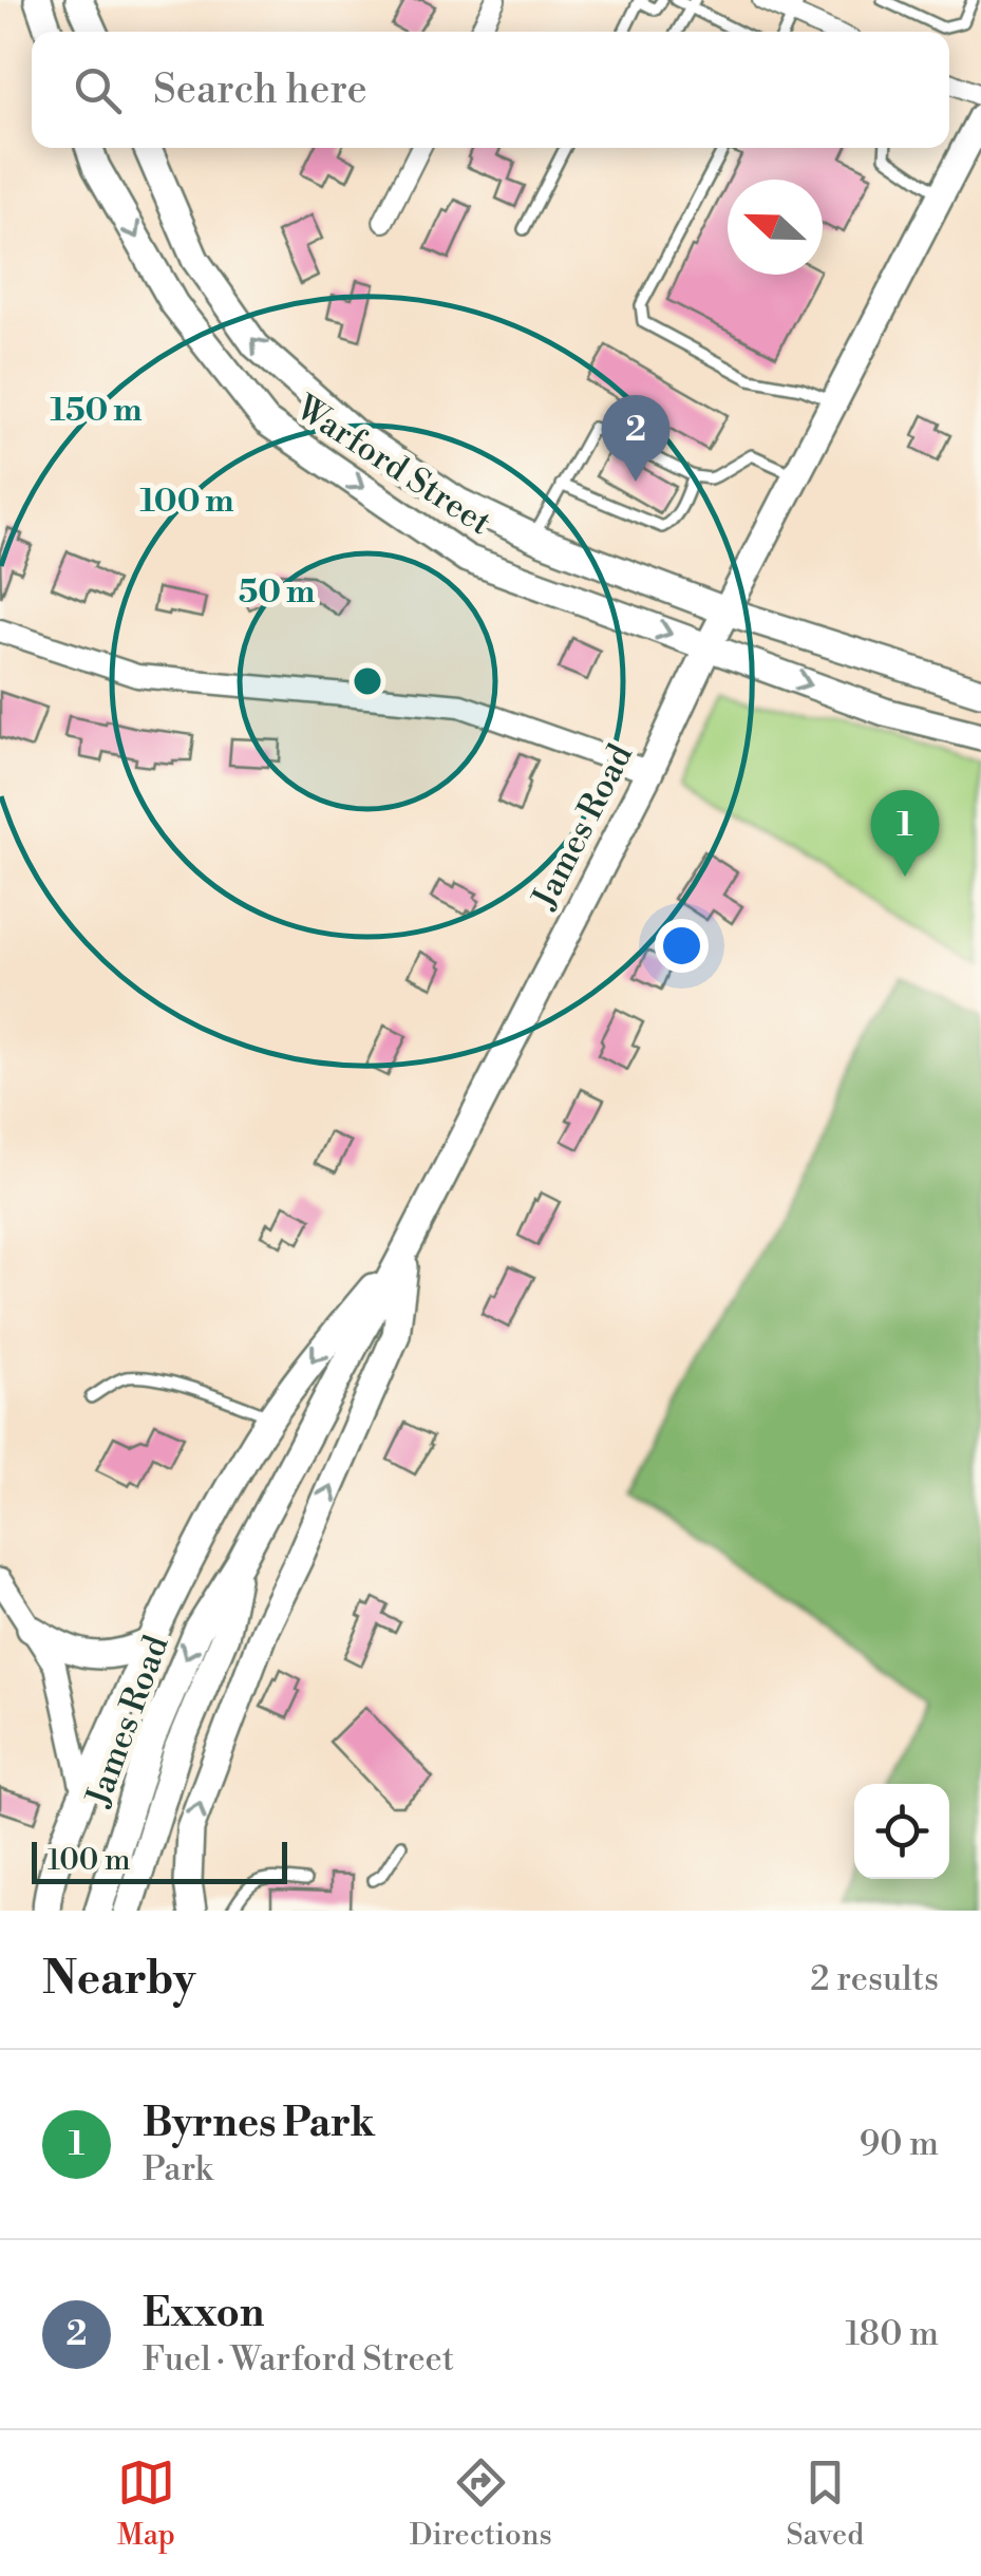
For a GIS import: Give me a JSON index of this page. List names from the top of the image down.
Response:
{
  "streets": {
    "main road": ["Warford Street", "James Road"]
  },
  "crossings": [
    ["Warford Street", "James Road"]
  ],
  "scale_bar": "100 m",
  "north": "left",
  "page": {
    "search": "Search here",
    "pins": ["2", "1"],
    "scale": "100 m",
    "heading": ["Nearby", "2 results"],
    "list": [
      {
        "mark": "1",
        "name": "Byrnes Park",
        "note": "Park",
        "value": "90 m"
      },
      {
        "mark": "2",
        "name": "Exxon",
        "note": "Fuel · Warford Street",
        "value": "180 m"
      }
    ],
    "nav": ["Map", "Directions", "Saved"]
  },
  "rings": ["150 m", "100 m", "50 m"]
}
